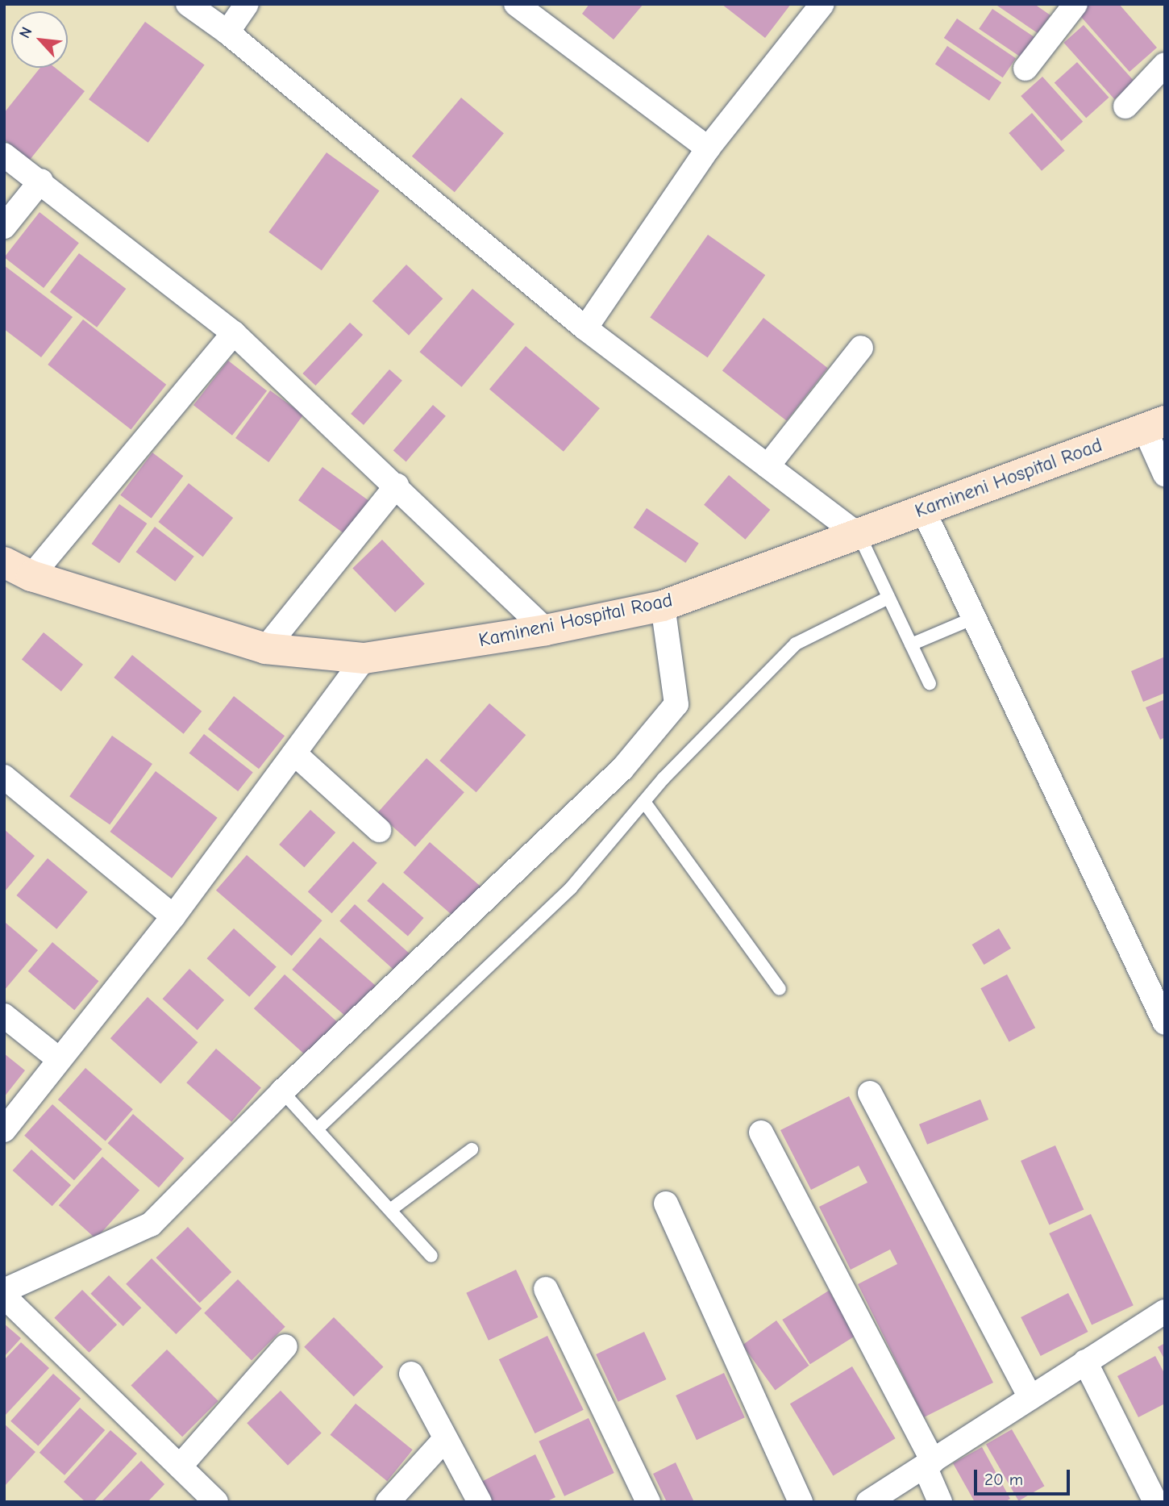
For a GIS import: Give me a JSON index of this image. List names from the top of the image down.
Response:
{
  "streets": {
    "street": ["Kamineni Hospital Road"]
  },
  "scale_bar": "20 m",
  "north": "top left"
}
